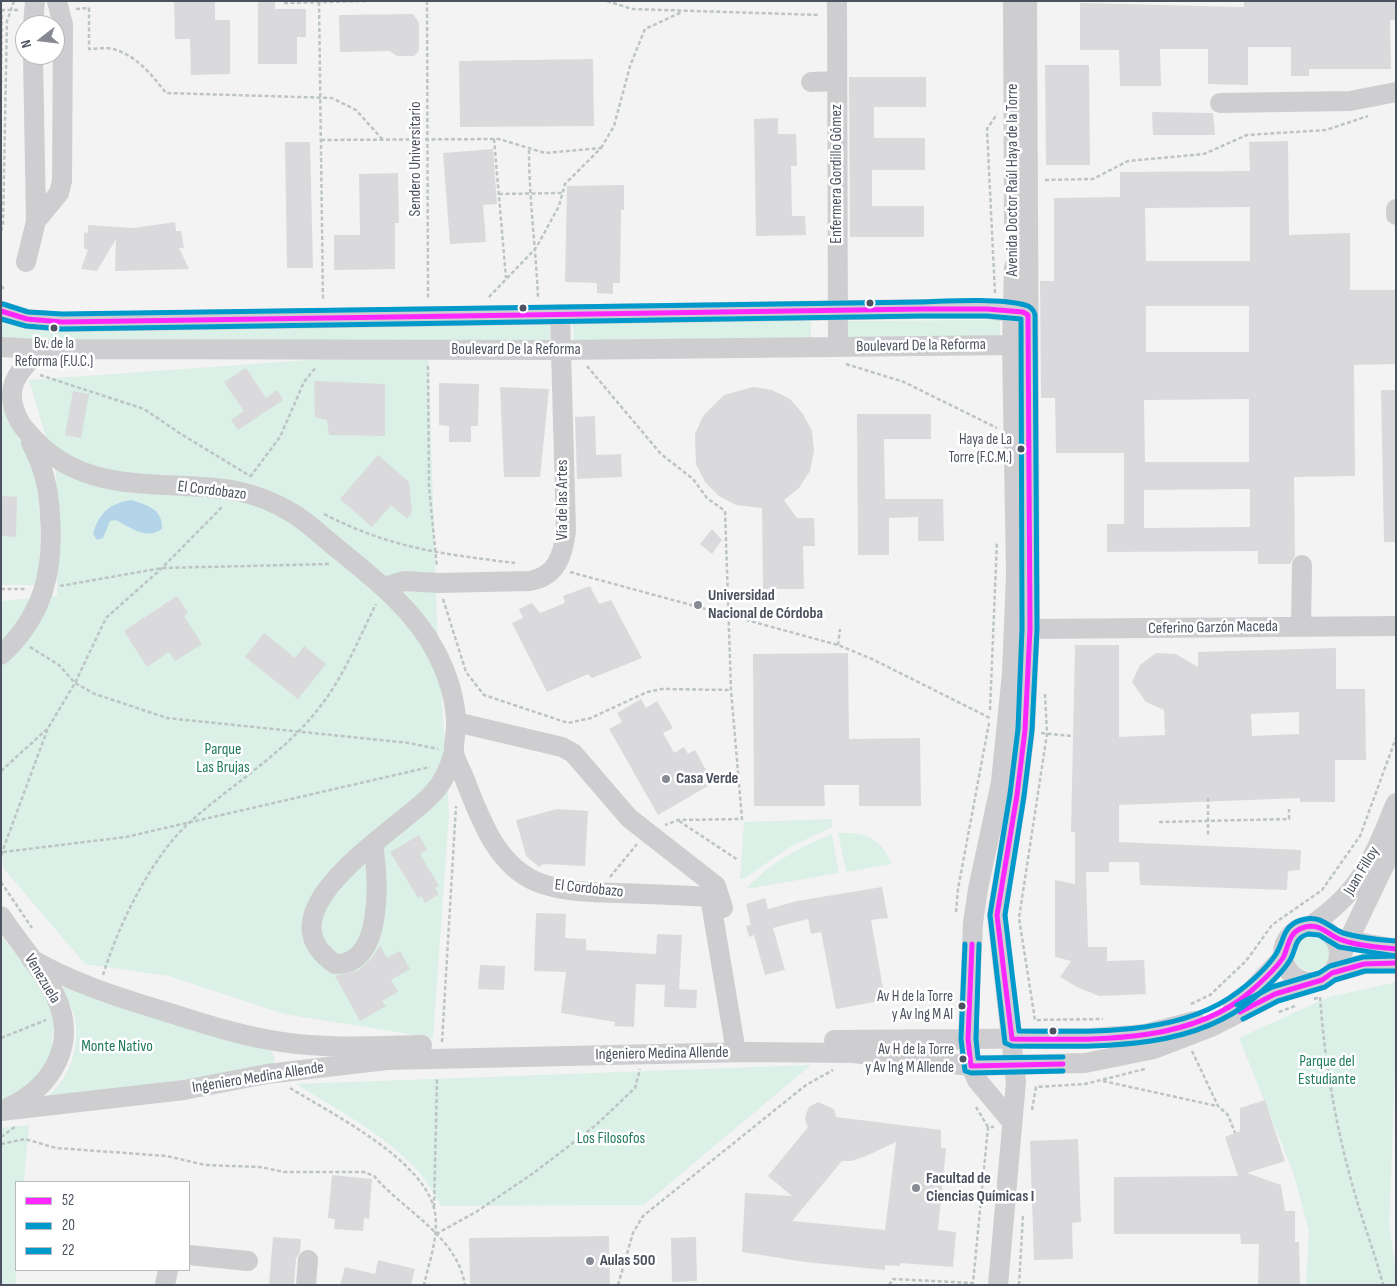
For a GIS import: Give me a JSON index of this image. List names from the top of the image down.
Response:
{
  "streets": {
    "street": [
      "Enfermera Gordillo Gómez",
      "Avenida Doctor Raúl Haya de la Torre",
      "Boulevard De la Reforma",
      "El Cordobazo",
      "Vía de las Artes",
      "Ceferino Garzón Maceda",
      "Juan Filloy",
      "Venezuela",
      "Ingeniero Medina Allende"
    ],
    "path": ["Sendero Universitario"]
  },
  "crossings": [
    ["Sendero Universitario", "Boulevard De la Reforma"],
    ["Enfermera Gordillo Gómez", "Boulevard De la Reforma"],
    ["Avenida Doctor Raúl Haya de la Torre", "Boulevard De la Reforma"],
    ["Avenida Doctor Raúl Haya de la Torre", "Ceferino Garzón Maceda"],
    ["Avenida Doctor Raúl Haya de la Torre", "Ingeniero Medina Allende"],
    ["Boulevard De la Reforma", "El Cordobazo"],
    ["Boulevard De la Reforma", "Vía de las Artes"],
    ["Juan Filloy", "Ingeniero Medina Allende"],
    ["Venezuela", "Ingeniero Medina Allende"]
  ],
  "parks": [
    "Parque Las Brujas",
    "Monte Nativo",
    "Parque del Estudiante",
    "Los Filosofos"
  ],
  "places": [
    "Bv. de la Reforma (F.U.C.)",
    "Haya de La Torre (F.C.M.)",
    "Universidad Nacional de Córdoba",
    "Casa Verde",
    "Av H de la Torre y Av Ing M Al",
    "Av H de la Torre y Av Ing M Allende",
    "Facultad de Ciencias Químicas I",
    "Aulas 500"
  ],
  "lines": ["transit line 22", "transit line 52", "transit line 20"],
  "legend": ["52", "20", "22"],
  "north": "left"
}
